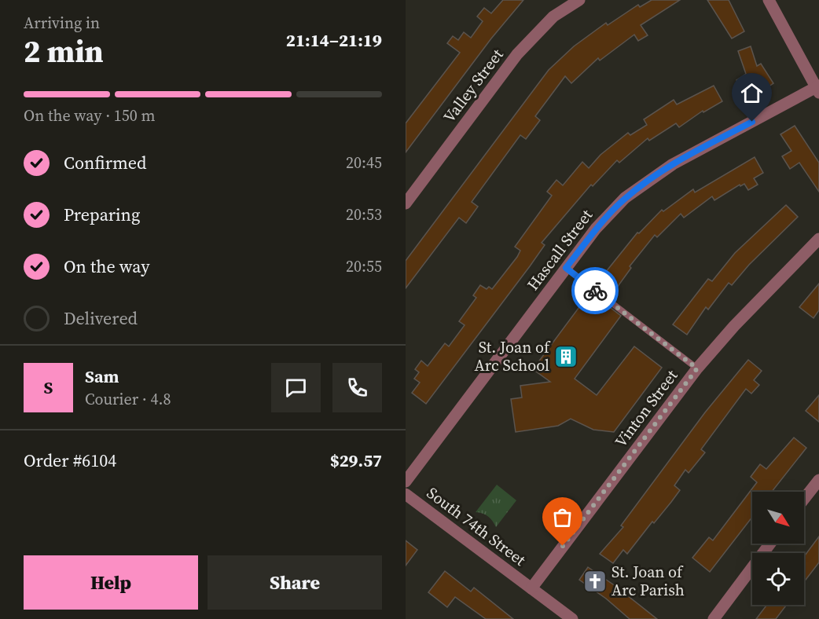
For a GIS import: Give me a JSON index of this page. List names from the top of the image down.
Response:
{
  "streets": {
    "street": [
      "Valley Street",
      "Hascall Street",
      "Vinton Street",
      "South 74th Street"
    ]
  },
  "crossings": [
    ["Vinton Street", "South 74th Street"]
  ],
  "places": {
    "building": ["St. Joan of Arc School"],
    "church": ["St. Joan of Arc Parish"]
  },
  "north": "bottom right",
  "page": {
    "heading": ["2 min", "Arriving in", "21:14–21:19"],
    "panel": [
      "Sam",
      "Courier · 4.8",
      "Order #6104",
      "$29.57"
    ],
    "bar": "On the way · 150 m",
    "list": [
      ["Confirmed", "20:45"],
      ["Preparing", "20:53"],
      ["On the way", "20:55"],
      "Delivered"
    ],
    "round": "S",
    "buttons": ["Help", "Share"]
  }
}
